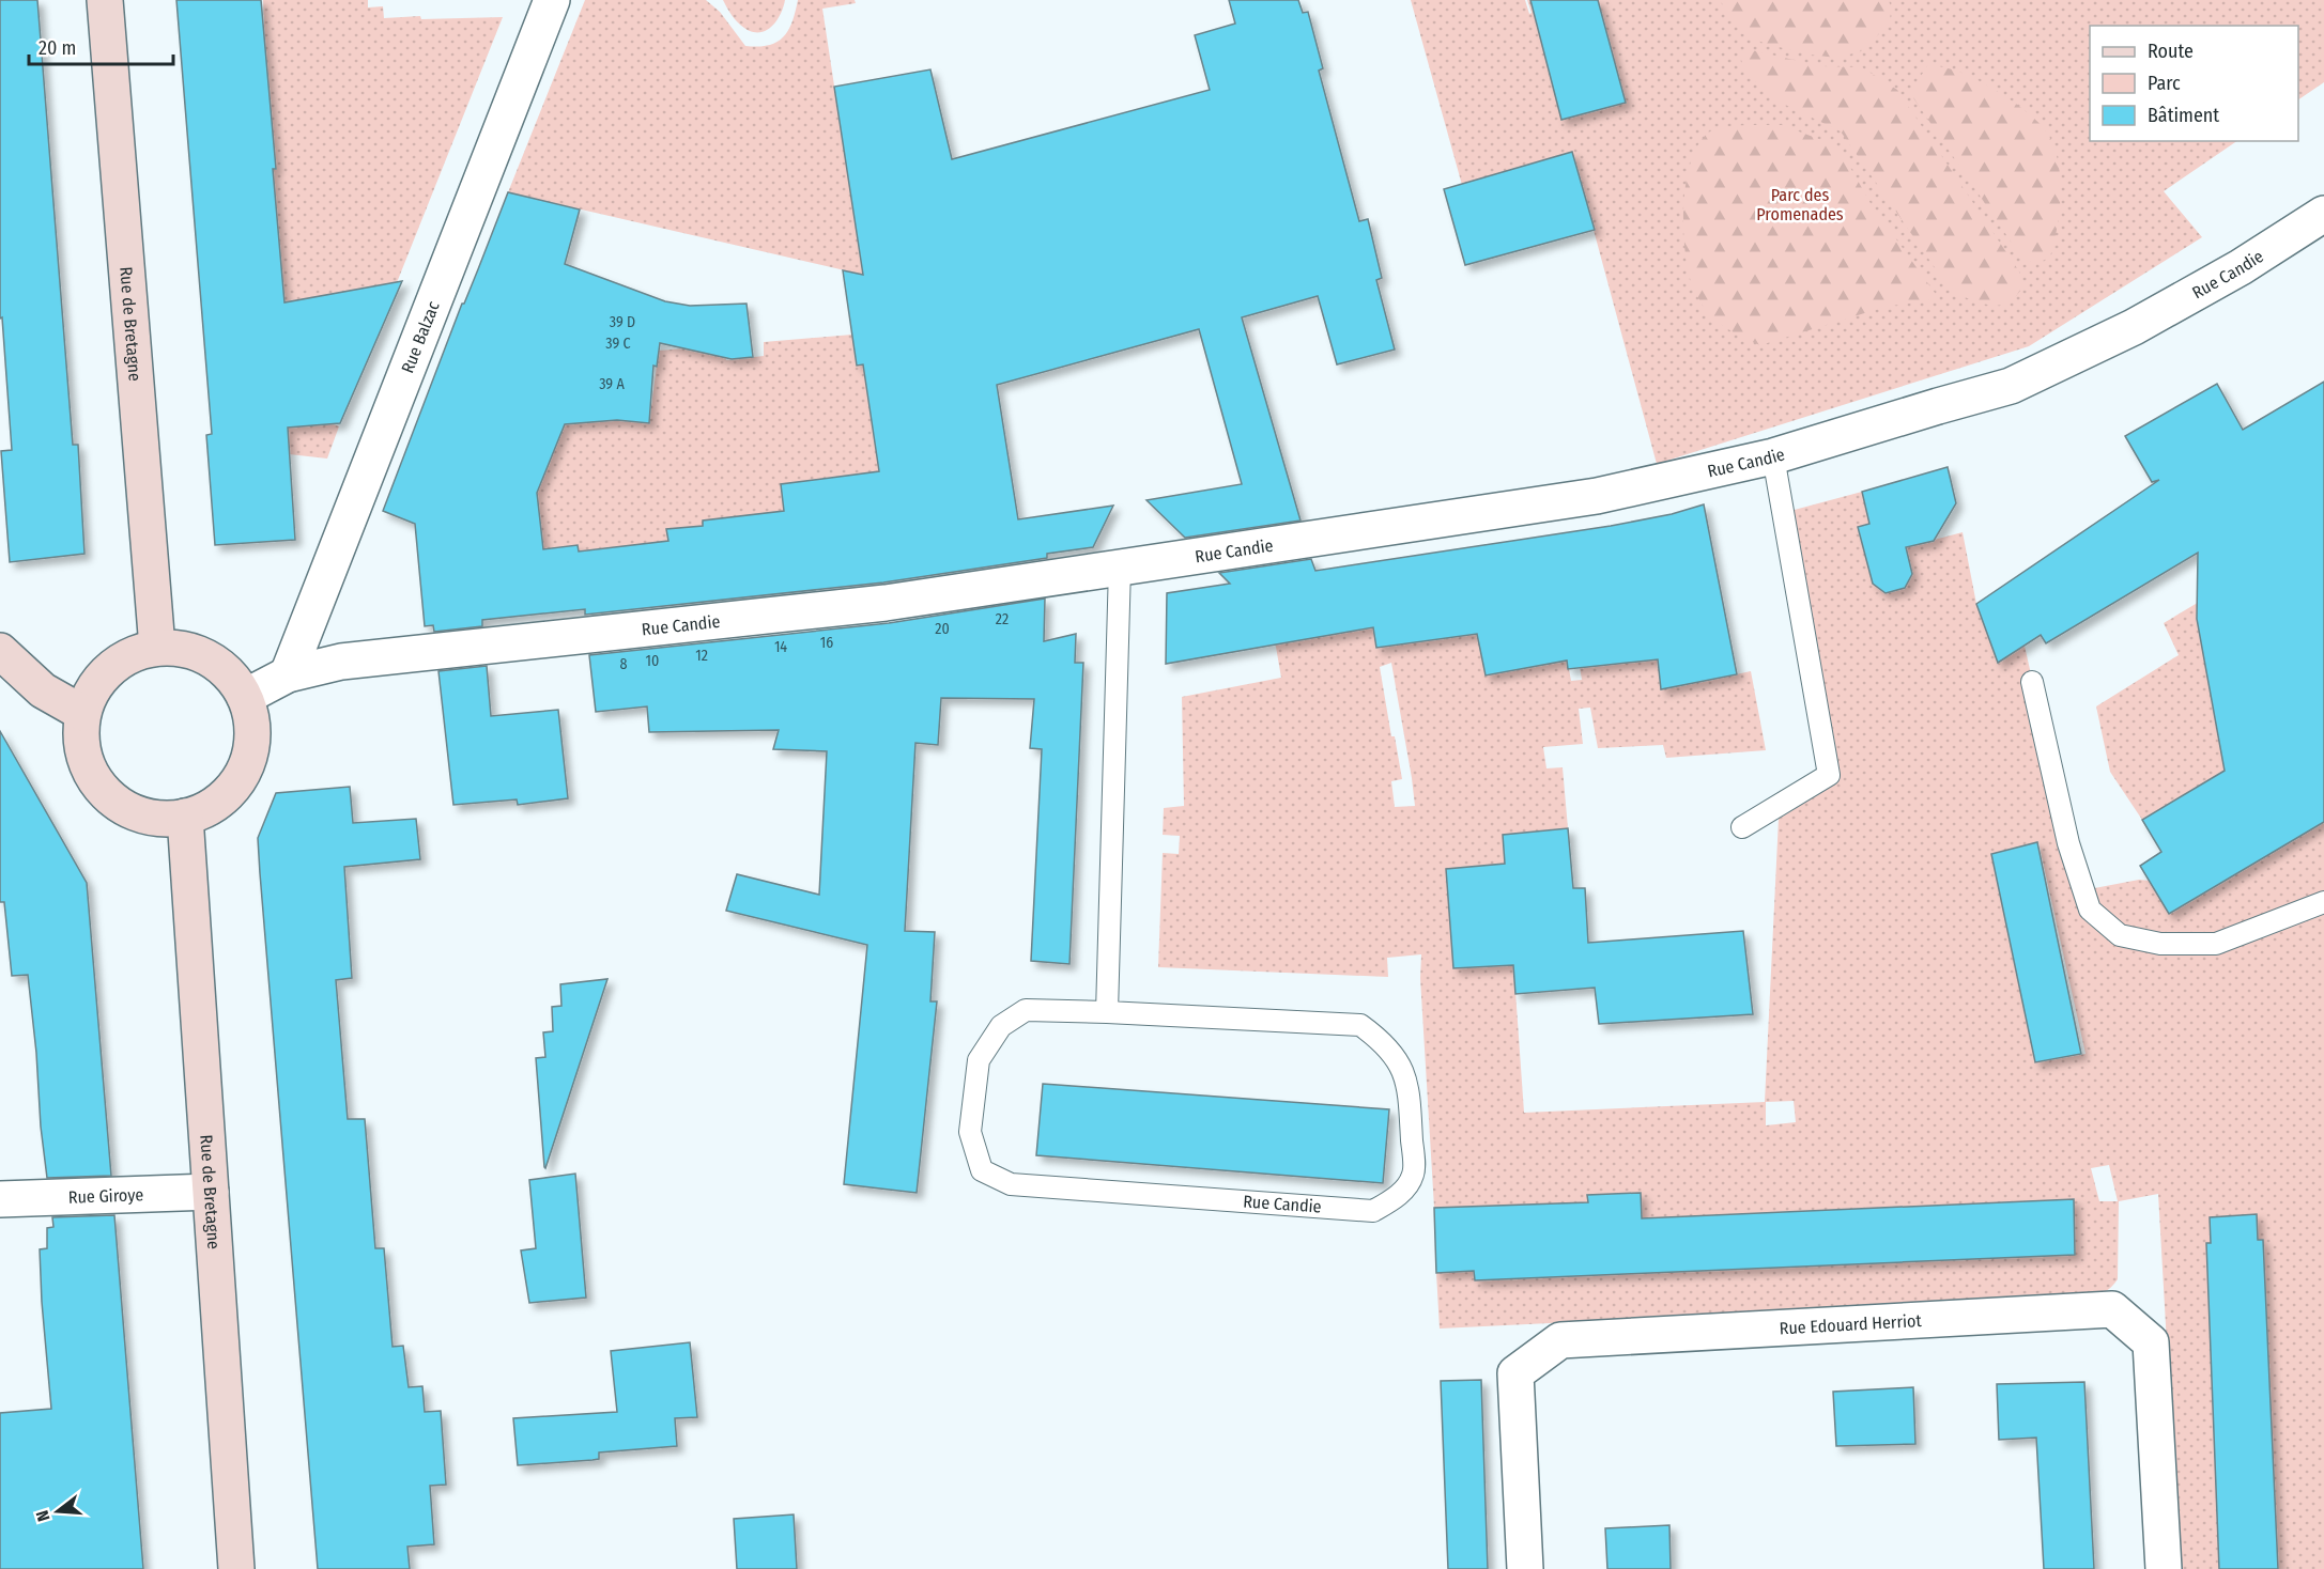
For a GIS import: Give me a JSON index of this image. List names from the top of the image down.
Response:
{
  "streets": {
    "street": [
      "Rue Candie",
      "Rue de Bretagne",
      "Rue Balzac",
      "Rue Giroye",
      "Rue Edouard Herriot"
    ]
  },
  "crossings": [
    ["Rue Candie", "Rue de Bretagne"],
    ["Rue Candie", "Rue Balzac"],
    ["Rue de Bretagne", "Rue Giroye"]
  ],
  "parks": ["Parc des Promenades"],
  "house_numbers": [
    "39 D",
    "39 C",
    "39 A",
    "22",
    "20",
    "16",
    "14",
    "12",
    "10",
    "8"
  ],
  "legend": ["Route", "Parc", "Bâtiment"],
  "scale_bar": "20 m",
  "north": "left"
}
